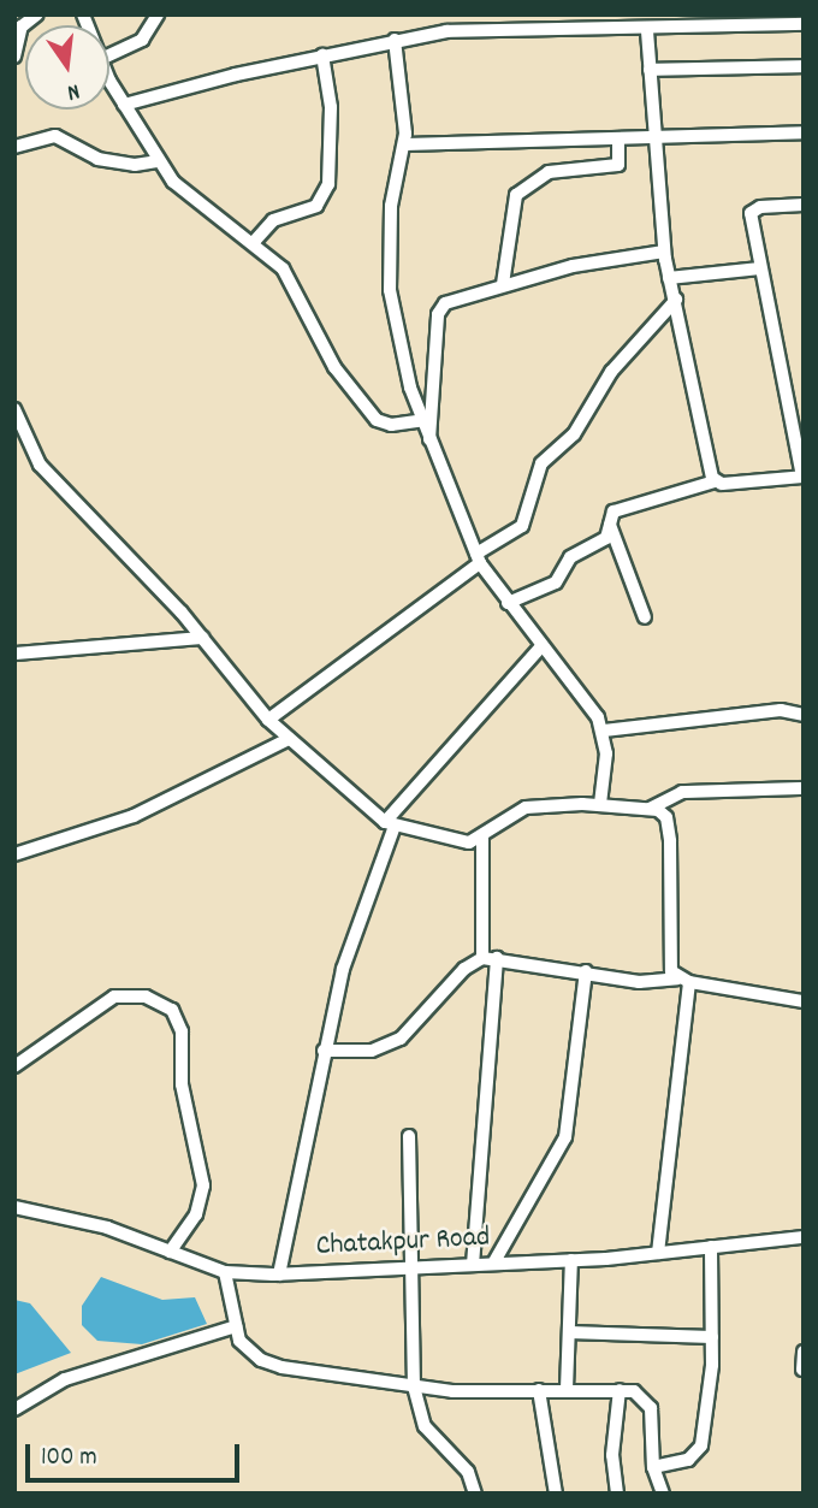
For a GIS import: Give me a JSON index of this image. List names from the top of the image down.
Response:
{
  "streets": {
    "street": ["Chatakpur Road"]
  },
  "scale_bar": "100 m",
  "north": "bottom"
}
